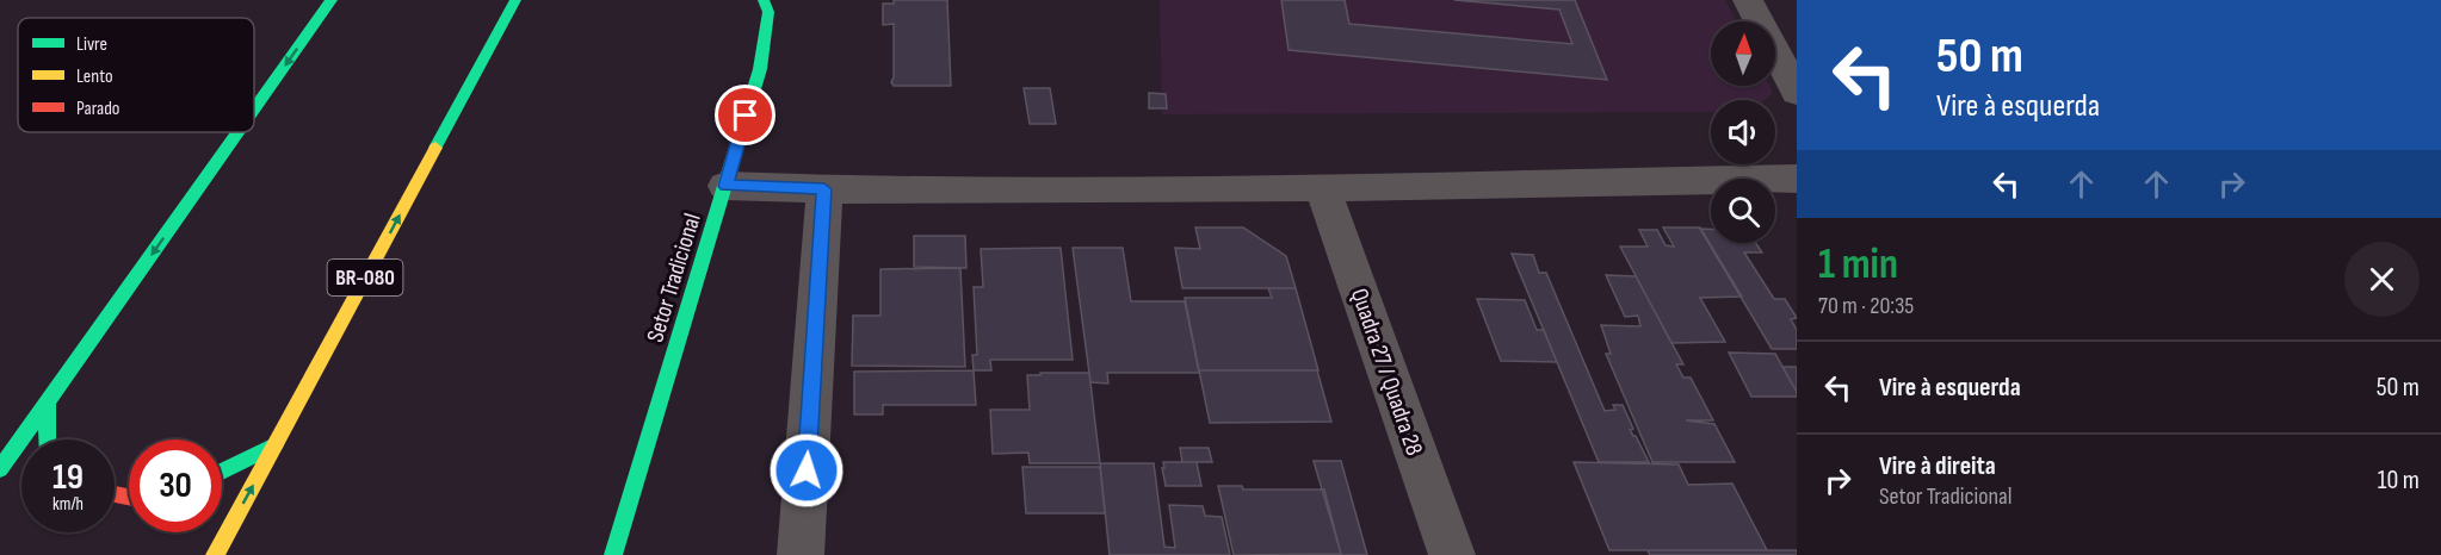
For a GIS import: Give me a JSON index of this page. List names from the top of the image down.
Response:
{
  "streets": {
    "main road": ["BR-080", "Setor Tradicional"],
    "street": ["Quadra 27 / Quadra 28"]
  },
  "legend": ["Livre", "Lento", "Parado"],
  "north": "top",
  "page": {
    "turn": ["50 m", "Vire à esquerda"],
    "heading": ["1 min", "70 m · 20:35"],
    "list": [
      {
        "name": "Vire à esquerda",
        "value": "50 m"
      },
      {
        "name": "Vire à direita",
        "note": "Setor Tradicional",
        "value": "10 m"
      }
    ],
    "speed": "19 km/h",
    "limit": "30"
  }
}
